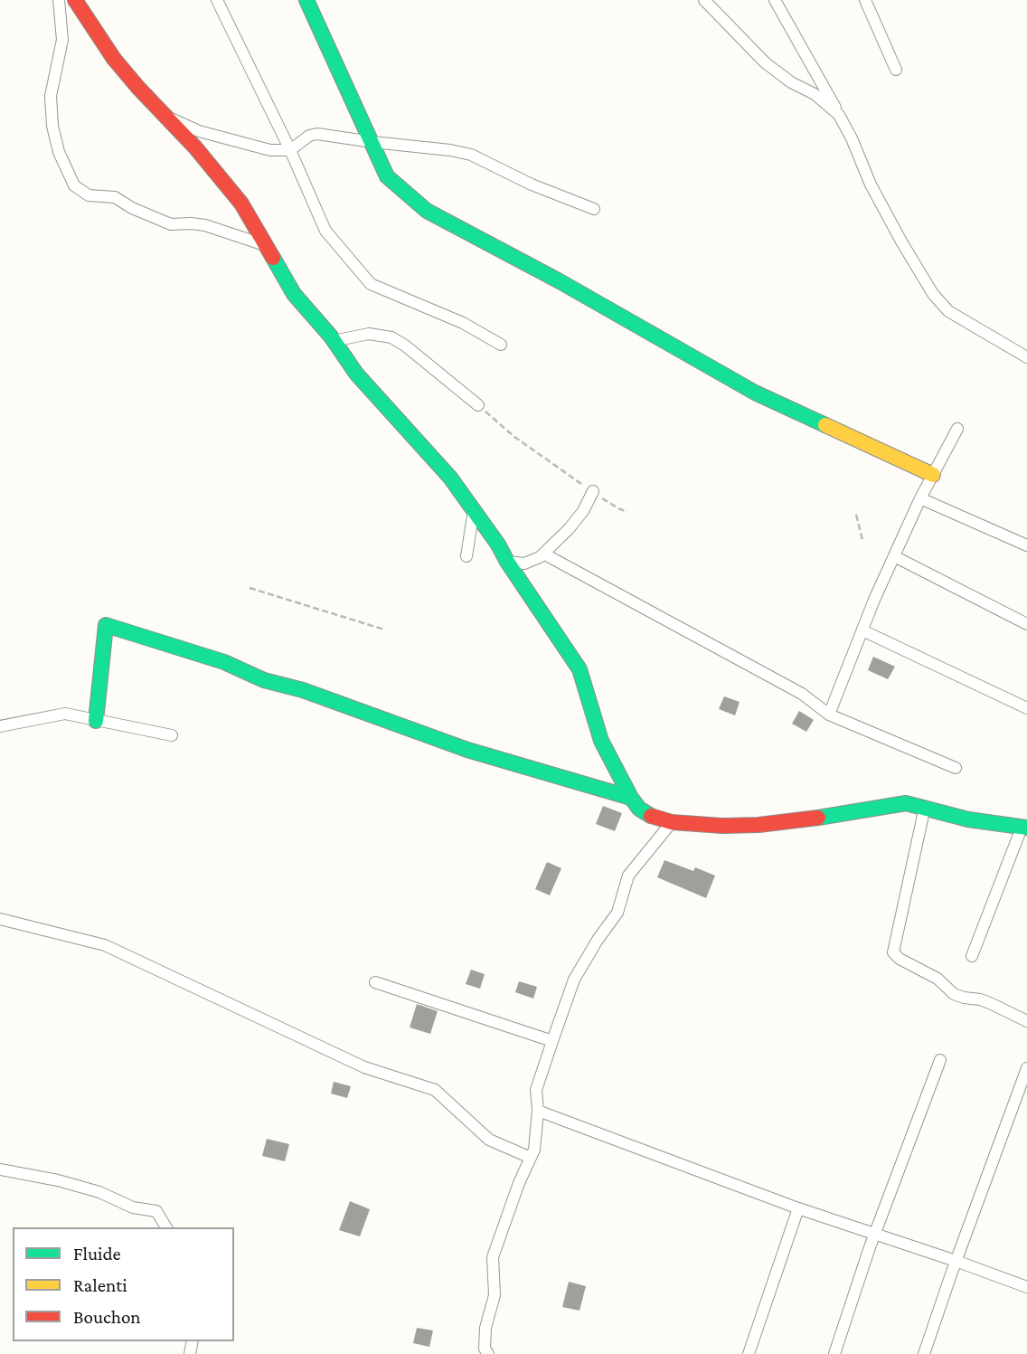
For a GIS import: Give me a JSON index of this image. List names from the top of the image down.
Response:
{
  "legend": ["Fluide", "Ralenti", "Bouchon"]
}
